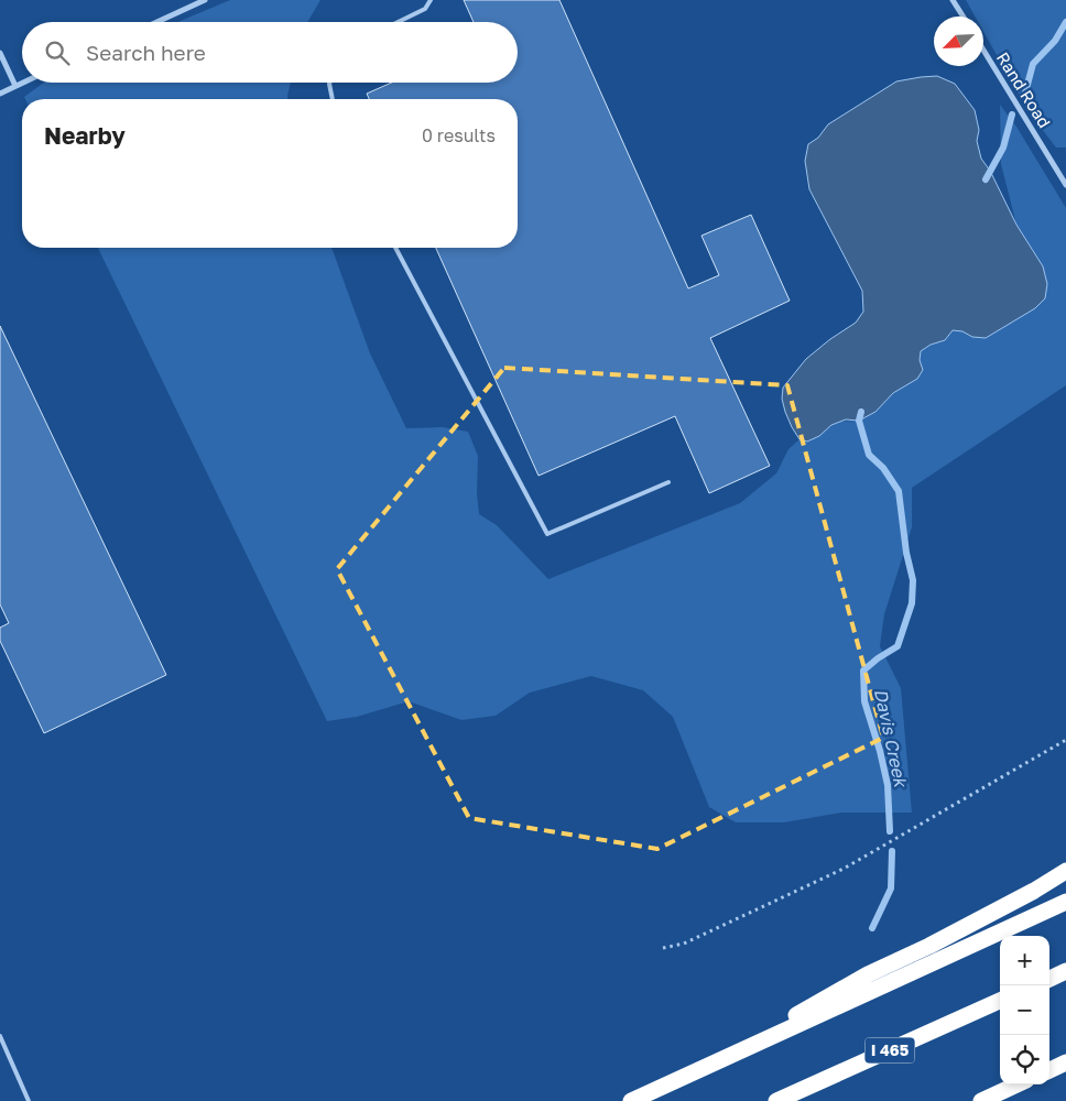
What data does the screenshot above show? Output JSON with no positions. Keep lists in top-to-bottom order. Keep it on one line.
{"streets":{"highway":["I 465"],"street":["Rand Road"]},"water":["Davis Creek"],"north":"bottom left","page":{"search":"Search here","heading":["Nearby","0 results"],"map_buttons":["+","−"]}}
